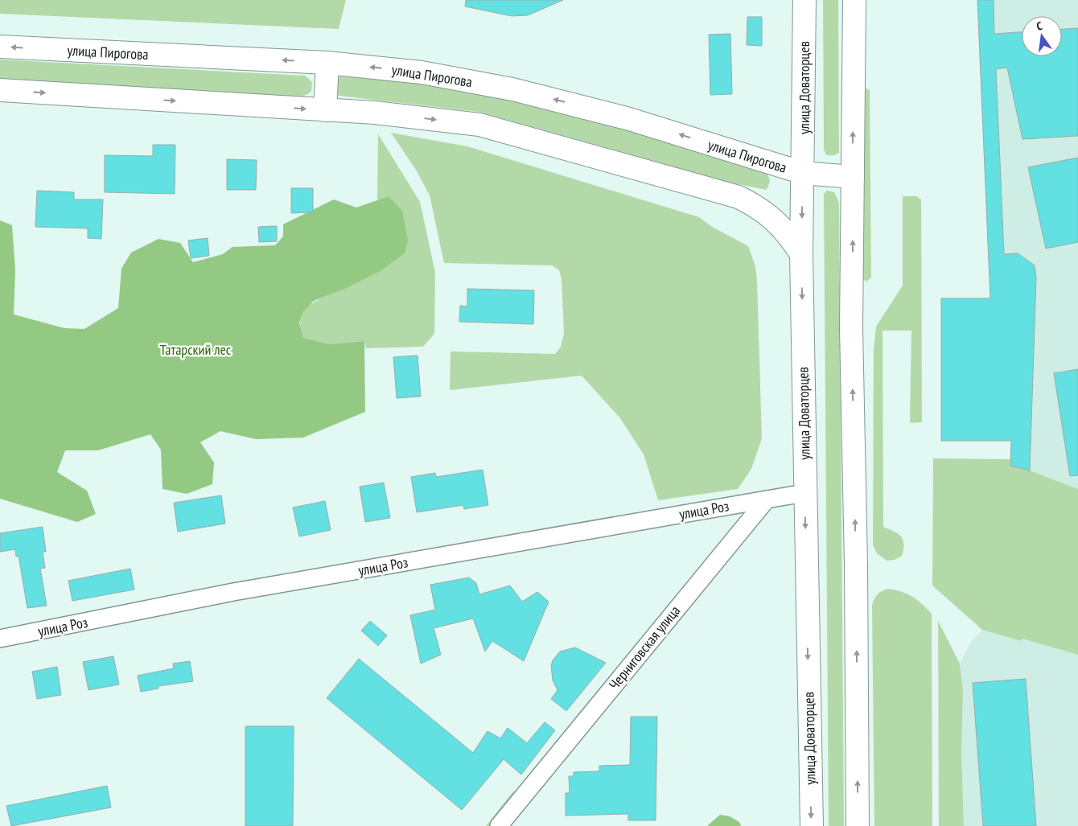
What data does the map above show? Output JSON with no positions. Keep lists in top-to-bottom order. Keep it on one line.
{"streets":{"main road":["улица Пирогова","улица Доваторцев"],"street":["улица Роз","Черниговская улица"]},"crossings":[["улица Пирогова","улица Доваторцев"],["улица Роз","Черниговская улица"]],"parks":["Татарский лес"],"north":"top"}
